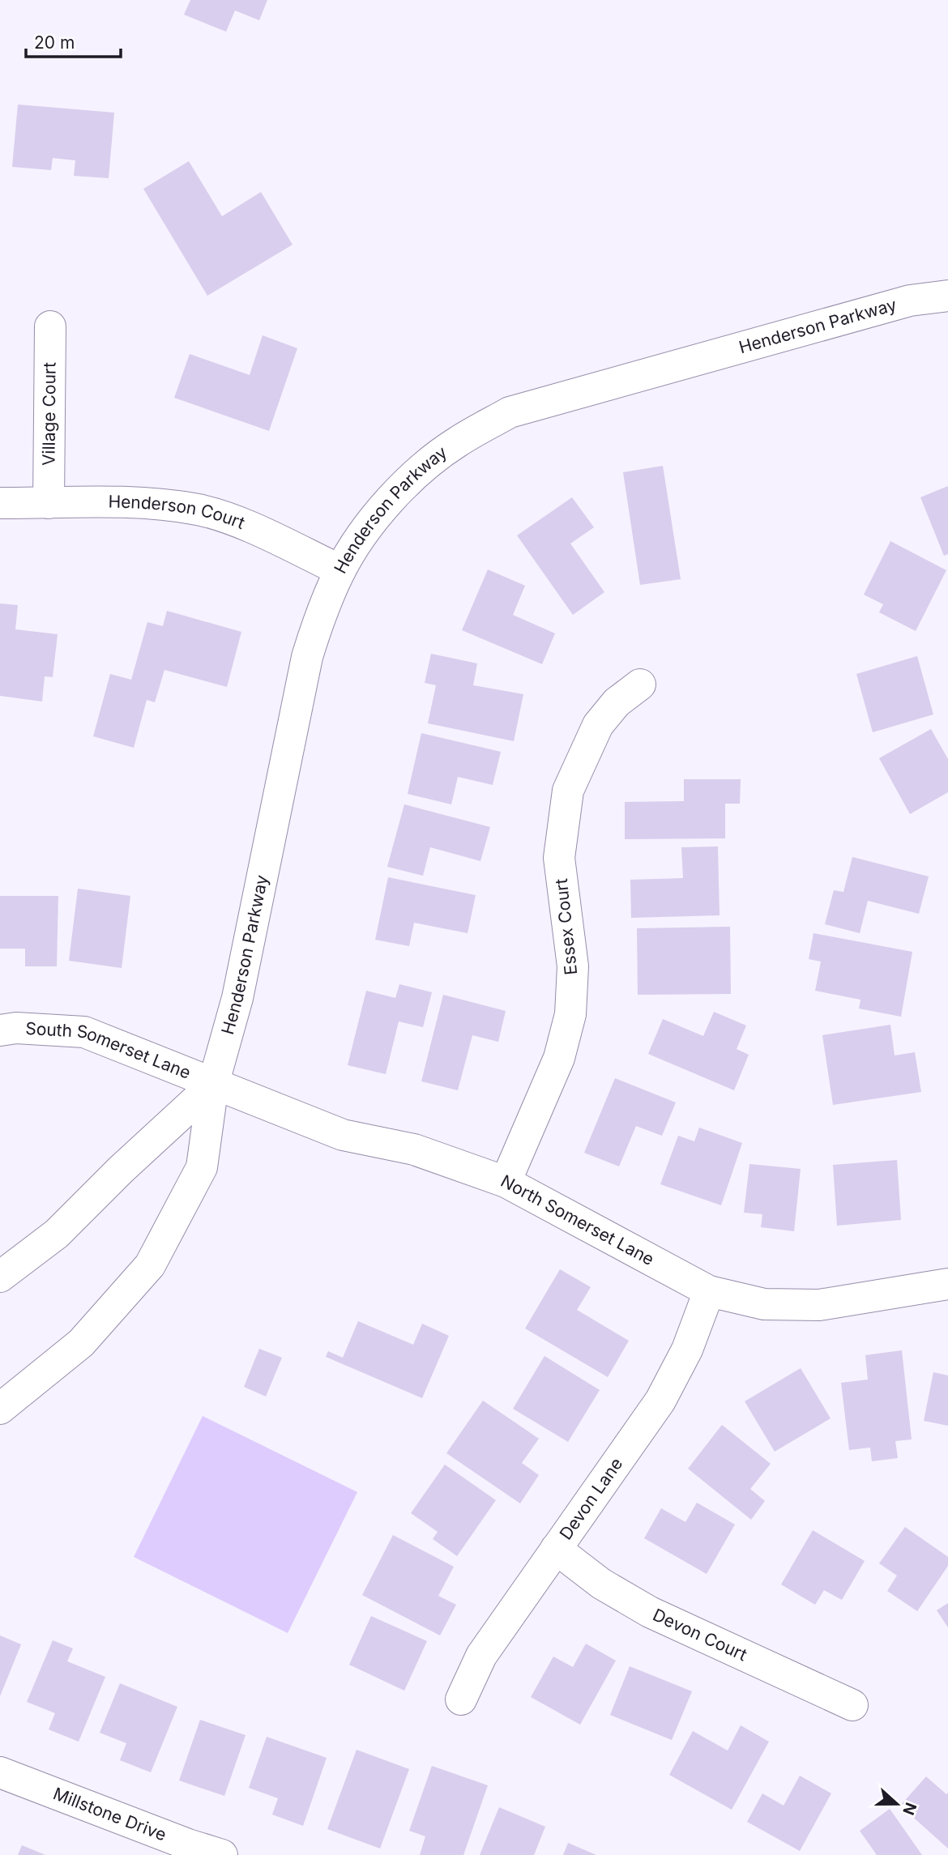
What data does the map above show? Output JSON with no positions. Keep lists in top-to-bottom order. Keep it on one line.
{"streets":{"street":["Henderson Parkway","Village Court","Henderson Court","Essex Court","South Somerset Lane","North Somerset Lane","Devon Lane","Devon Court","Millstone Drive"]},"crossings":[["Henderson Parkway","Henderson Court"],["Henderson Parkway","South Somerset Lane"],["Henderson Parkway","North Somerset Lane"],["Village Court","Henderson Court"],["Essex Court","North Somerset Lane"],["South Somerset Lane","North Somerset Lane"],["North Somerset Lane","Devon Lane"],["Devon Lane","Devon Court"]],"scale_bar":"20 m","north":"right"}
